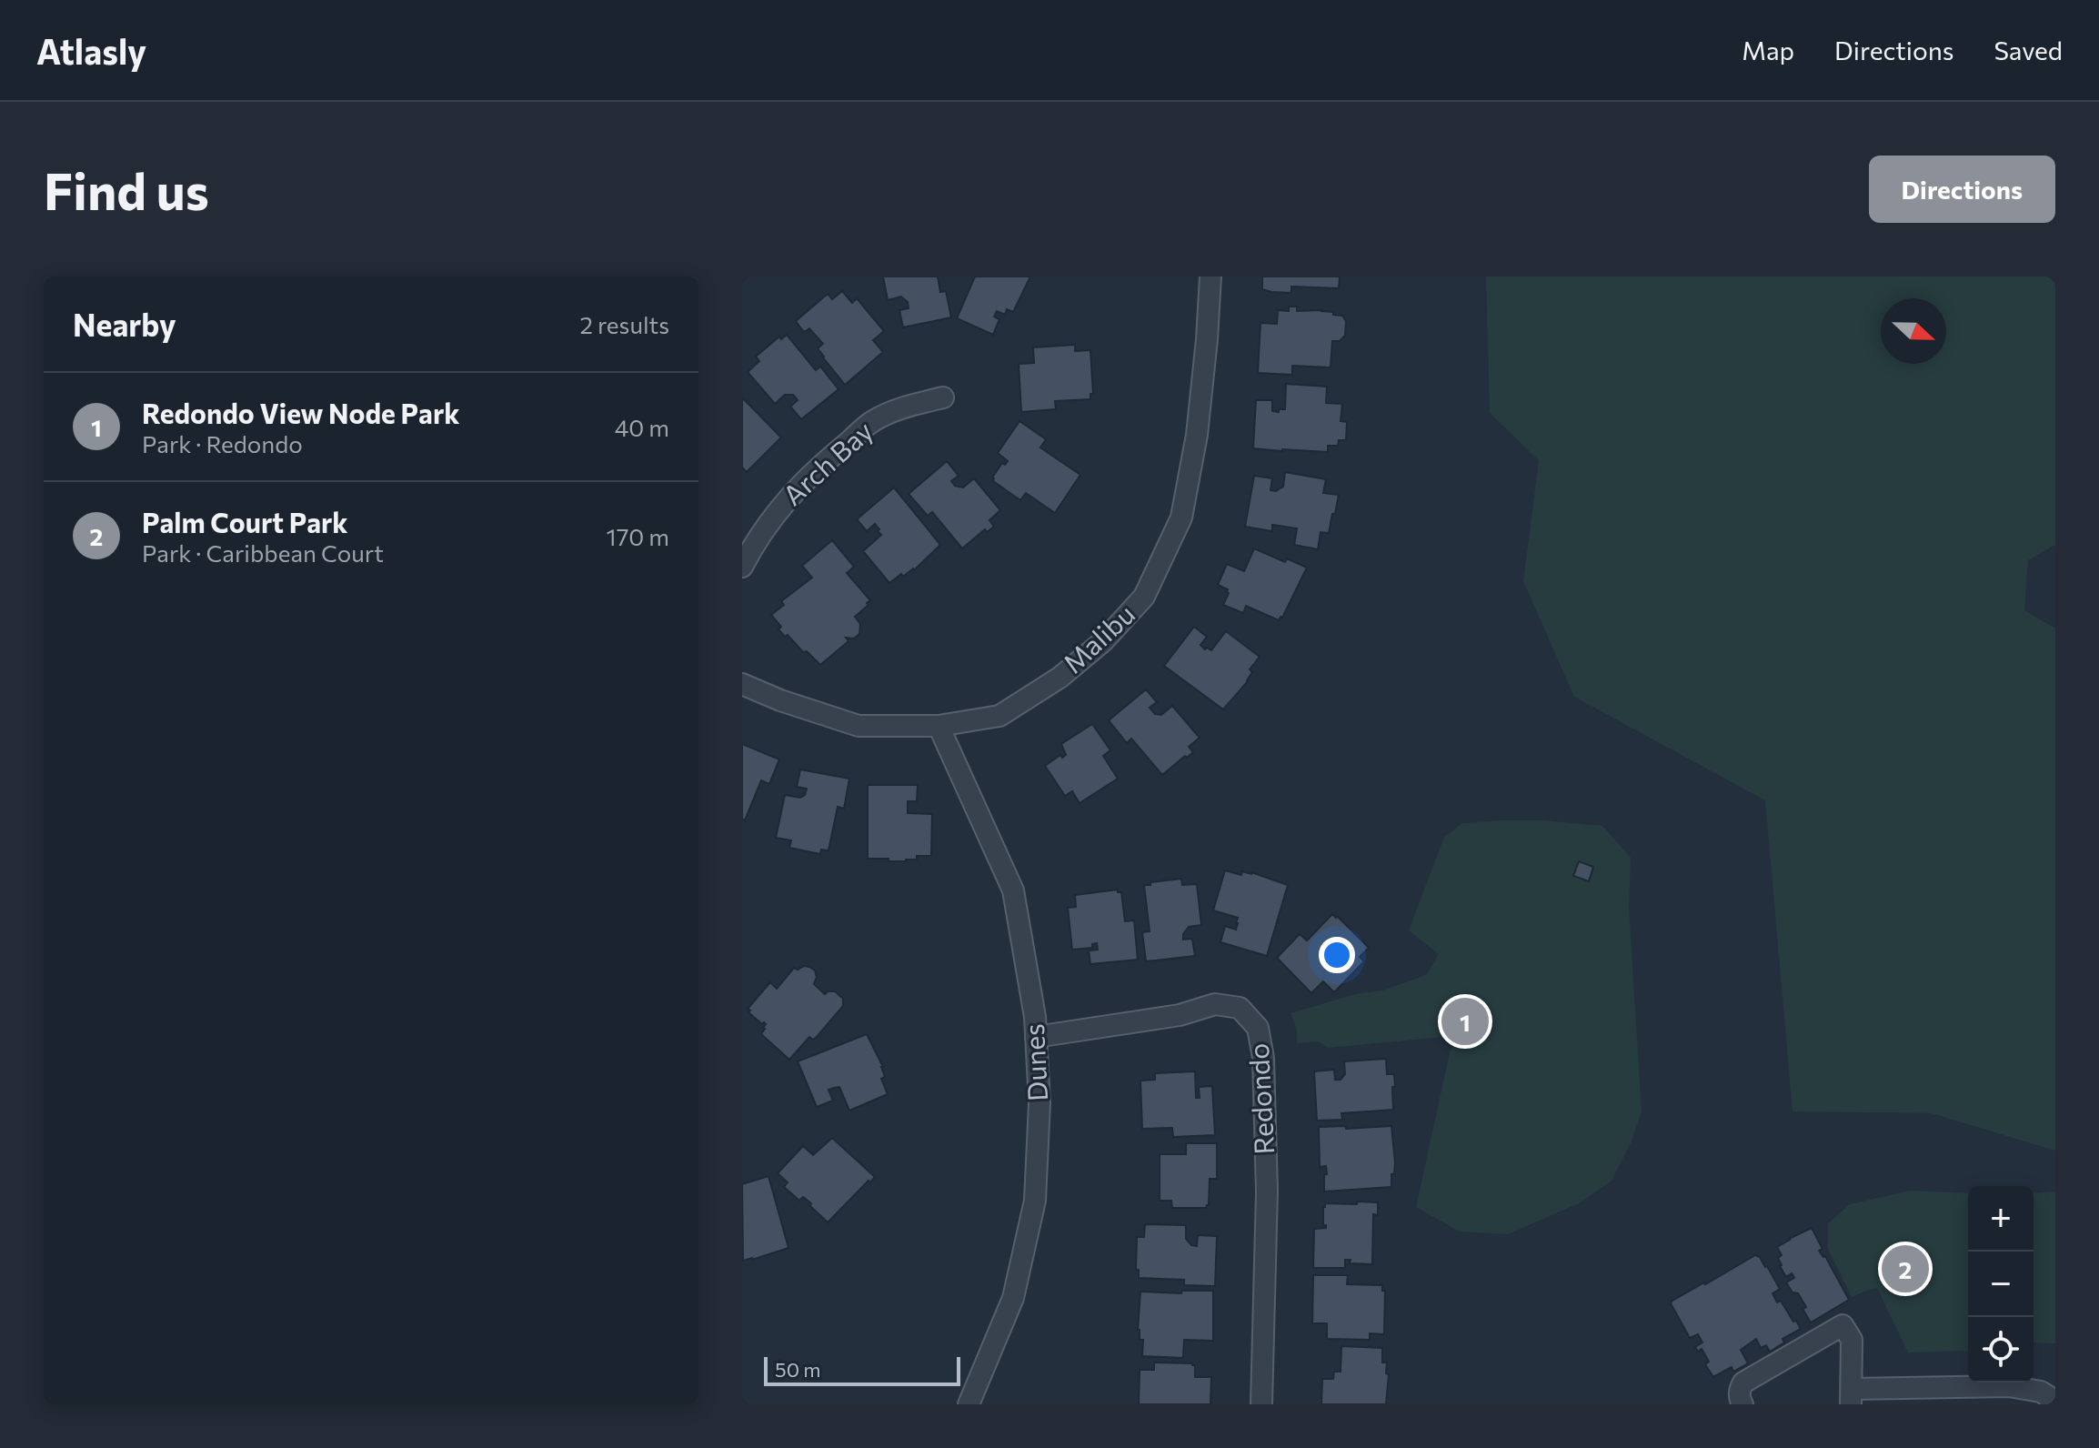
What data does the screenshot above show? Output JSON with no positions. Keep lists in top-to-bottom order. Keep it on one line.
{"streets":{"street":["Arch Bay","Malibu","Dunes","Redondo"]},"crossings":[["Malibu","Dunes"],["Dunes","Redondo"]],"scale_bar":"50 m","north":"right","page":{"header":"Atlasly","nav":["Map","Directions","Saved"],"buttons":"Directions","title":"Find us","heading":["Nearby","2 results"],"list":[{"mark":"1","name":"Redondo View Node Park","note":"Park · Redondo","value":"40 m"},{"mark":"2","name":"Palm Court Park","note":"Park · Caribbean Court","value":"170 m"}],"pins":["1","2"],"map_buttons":["+","−"],"scale":"50 m"}}
